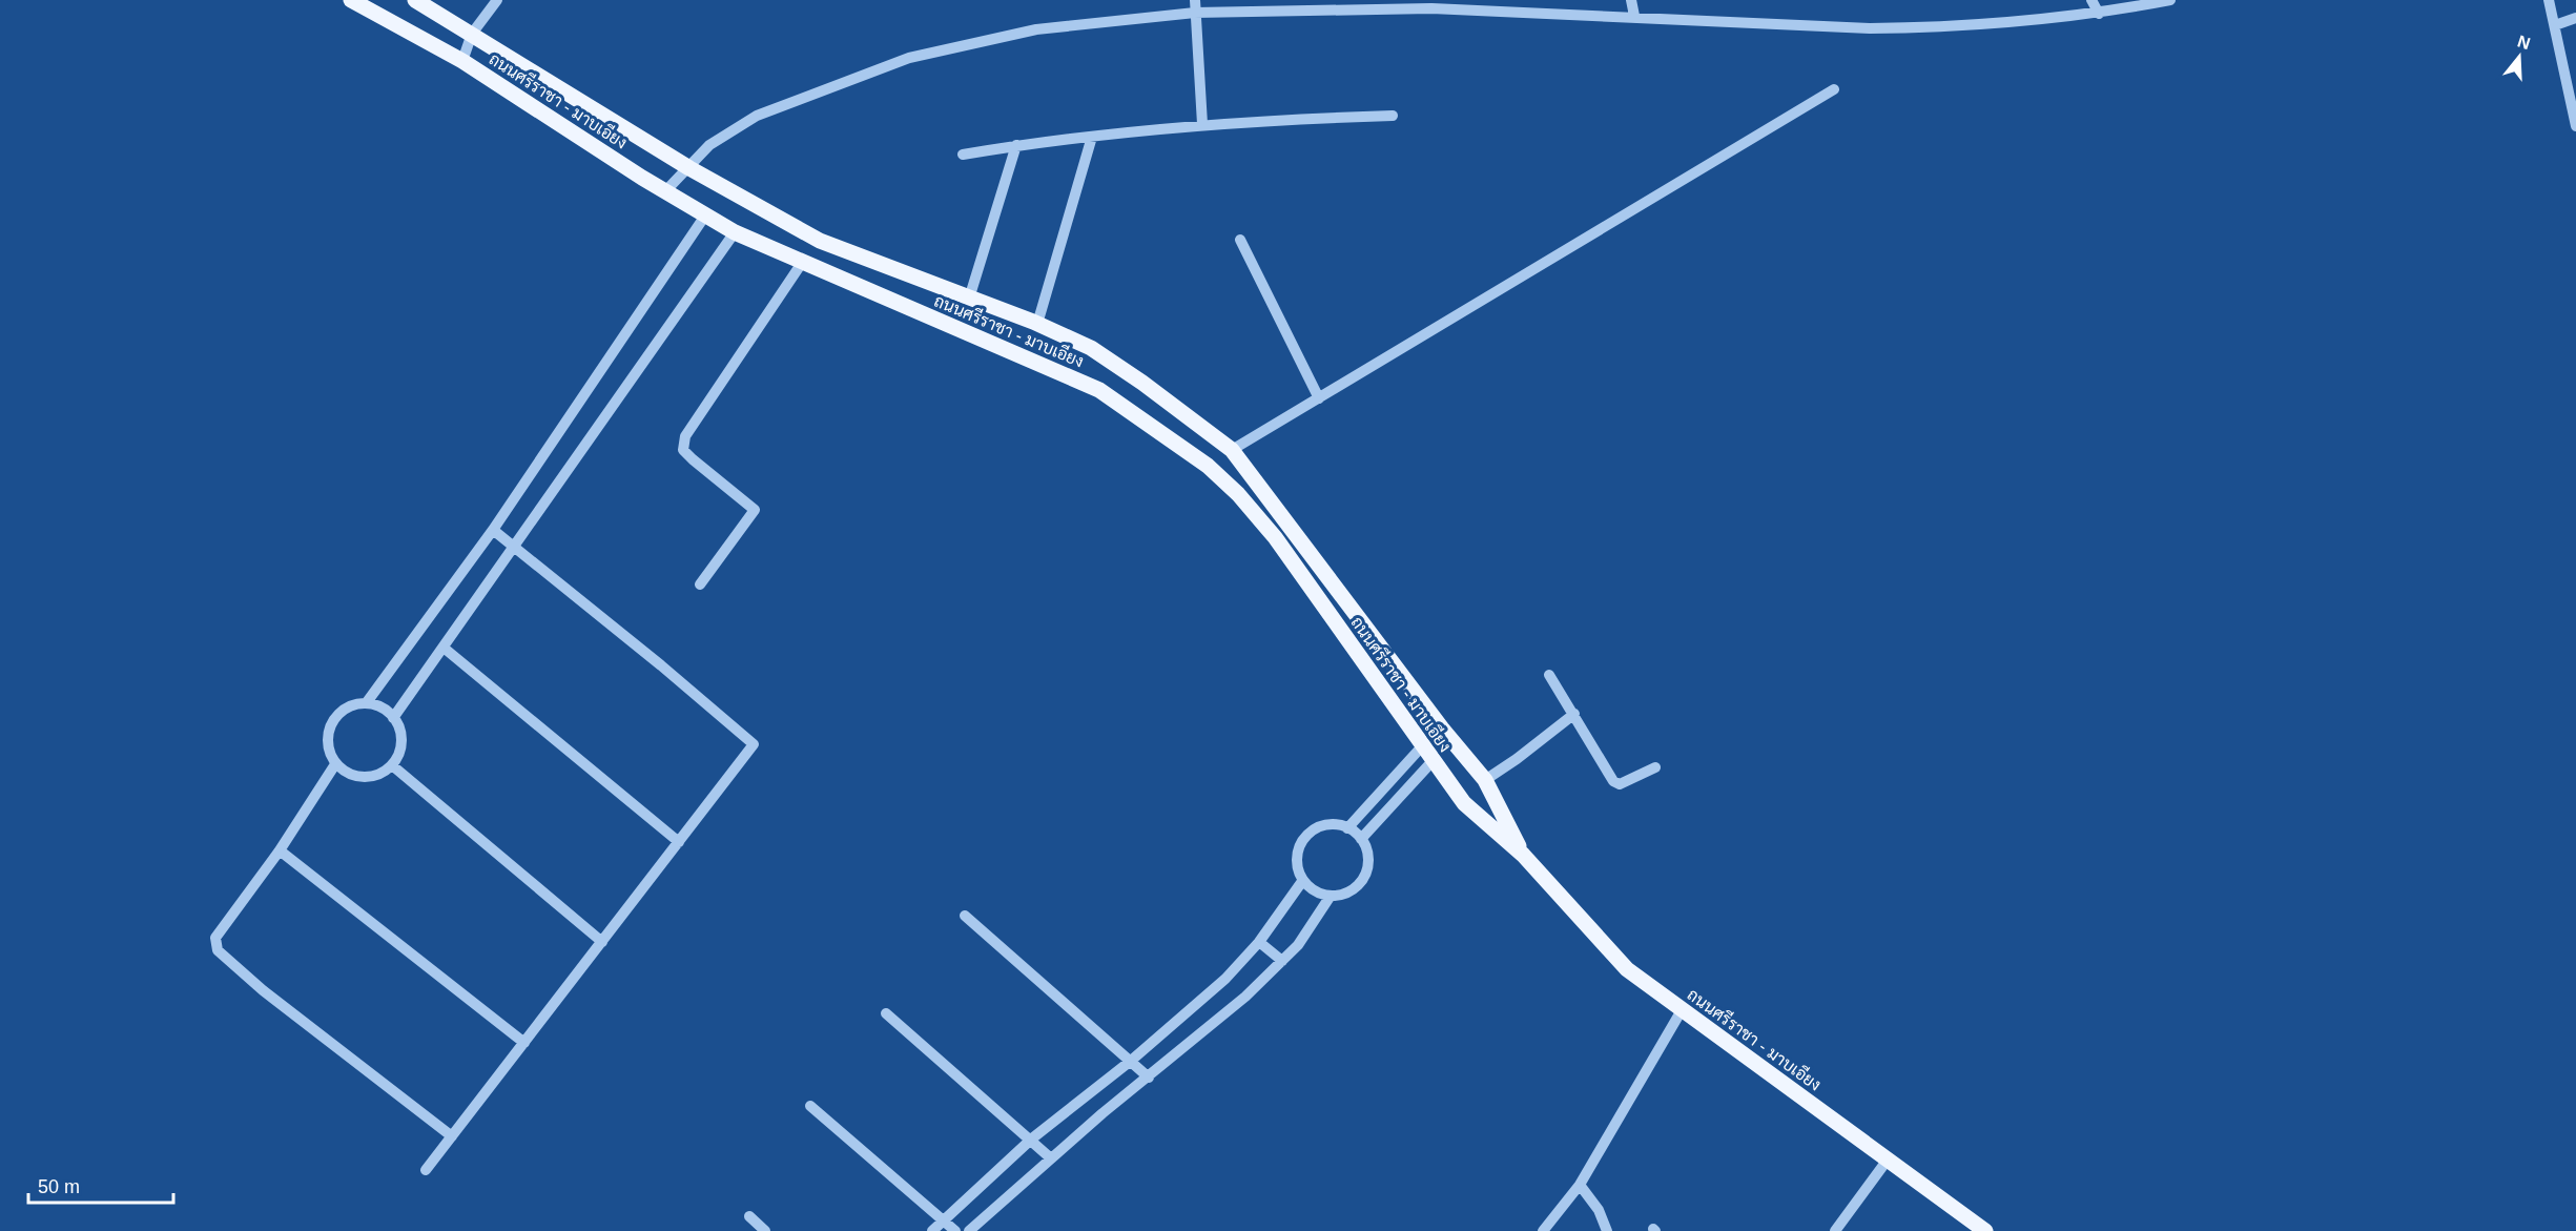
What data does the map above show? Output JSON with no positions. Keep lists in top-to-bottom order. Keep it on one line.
{"streets":{"main road":["ถนนศรีราชา - มาบเอียง"]},"scale_bar":"50 m","north":"top"}
